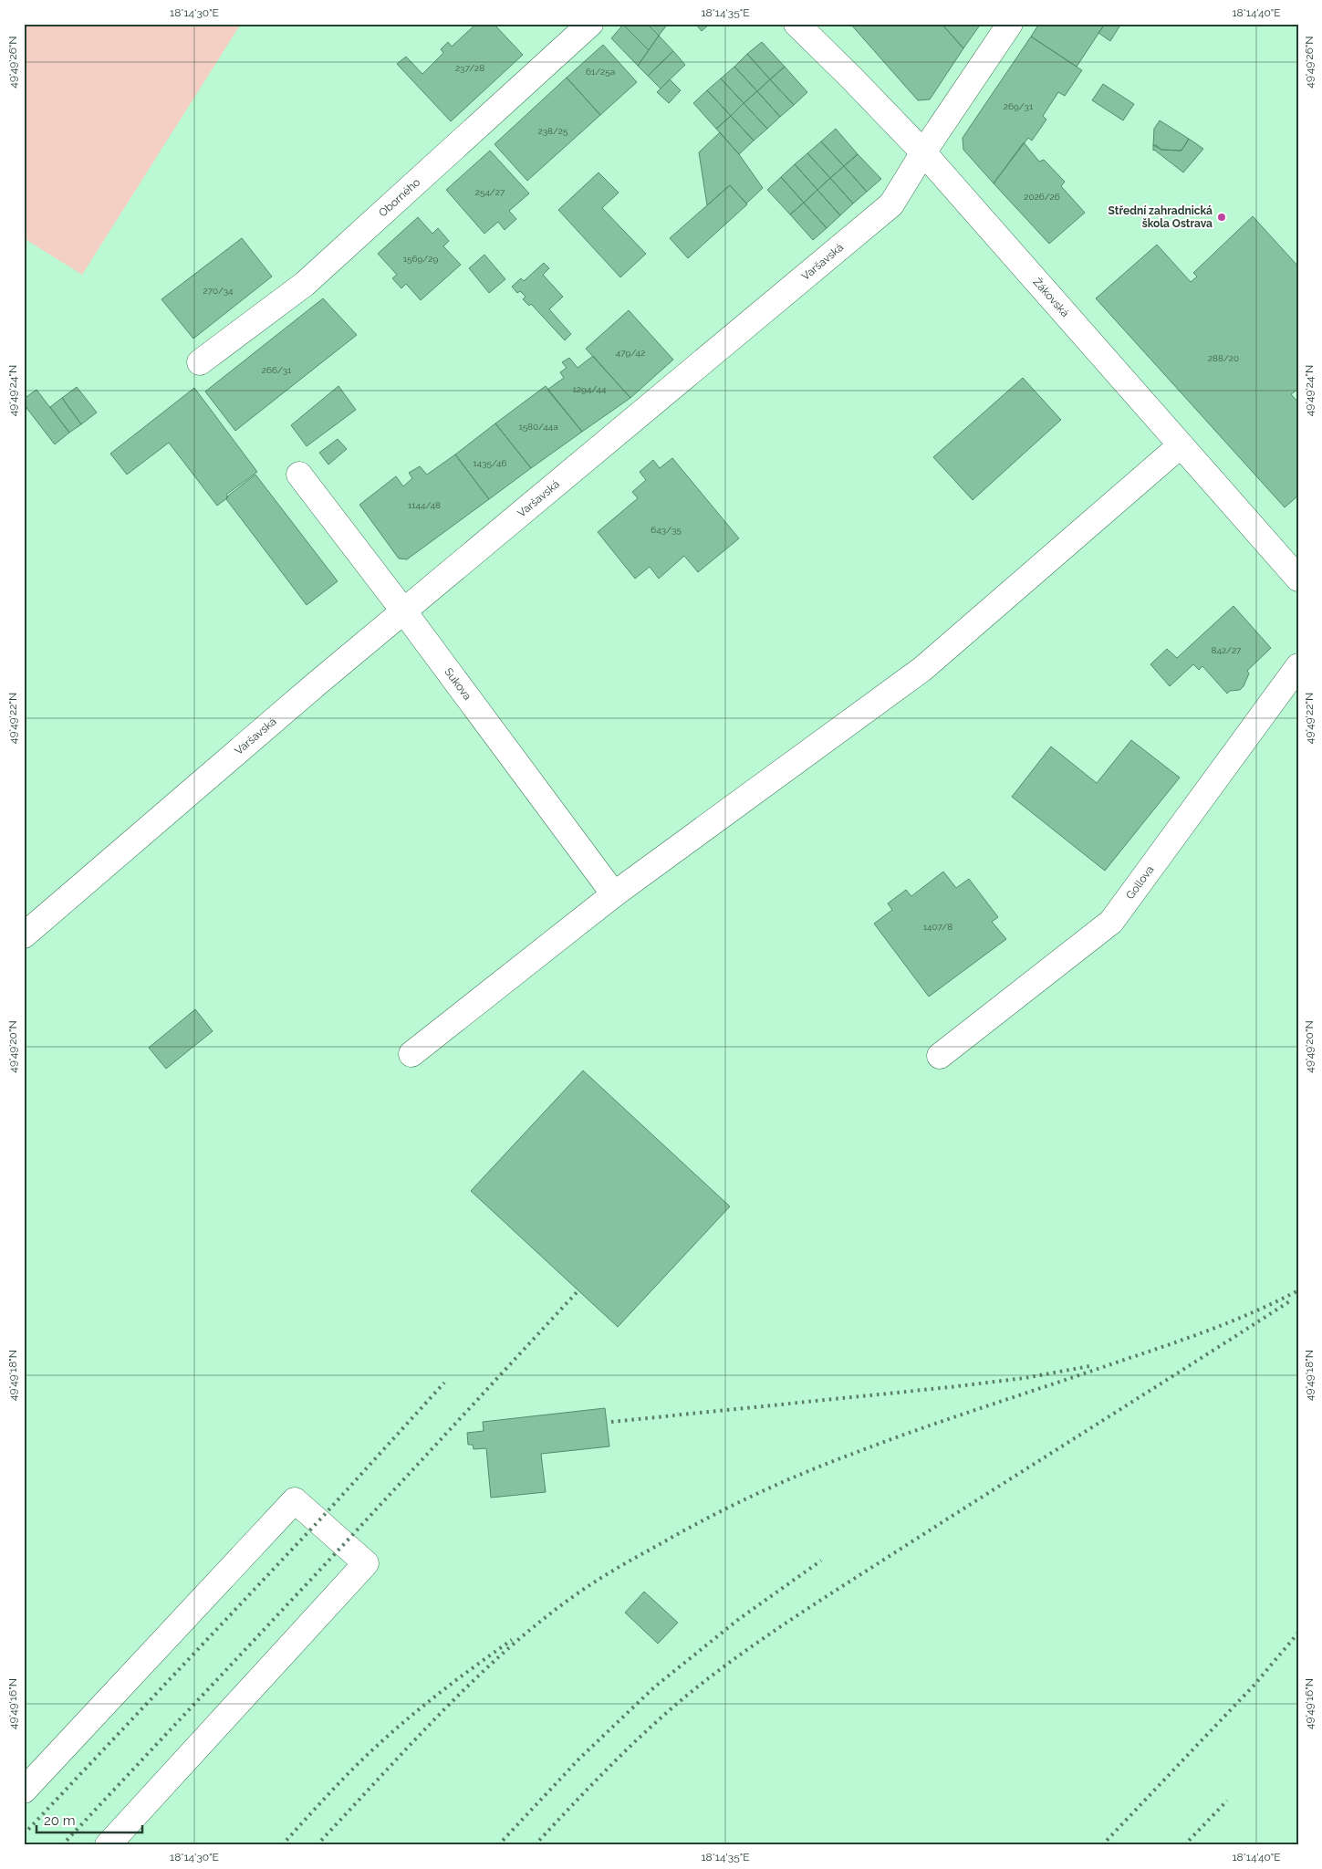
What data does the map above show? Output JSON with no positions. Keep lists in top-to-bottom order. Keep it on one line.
{"streets":{"street":["Oborného","Varšavská","Žákovská","Sukova","Gollova"]},"crossings":[["Varšavská","Žákovská"],["Varšavská","Sukova"]],"places":["Střední zahradnická škola Ostrava"],"house_numbers":["237/28","61/25a","269/31","238/25","254/27","2026/26","1569/29","270/34","479/42","288/20","266/31","1294/44","1580/44a","1435/46","1144/48","643/35","842/27","1407/8"],"scale_bar":"20 m","coordinates":["18°14'30\"E","18°14'35\"E","18°14'40\"E","49°49'26\"N","49°49'24\"N","49°49'22\"N","49°49'20\"N","49°49'18\"N","49°49'16\"N"]}
